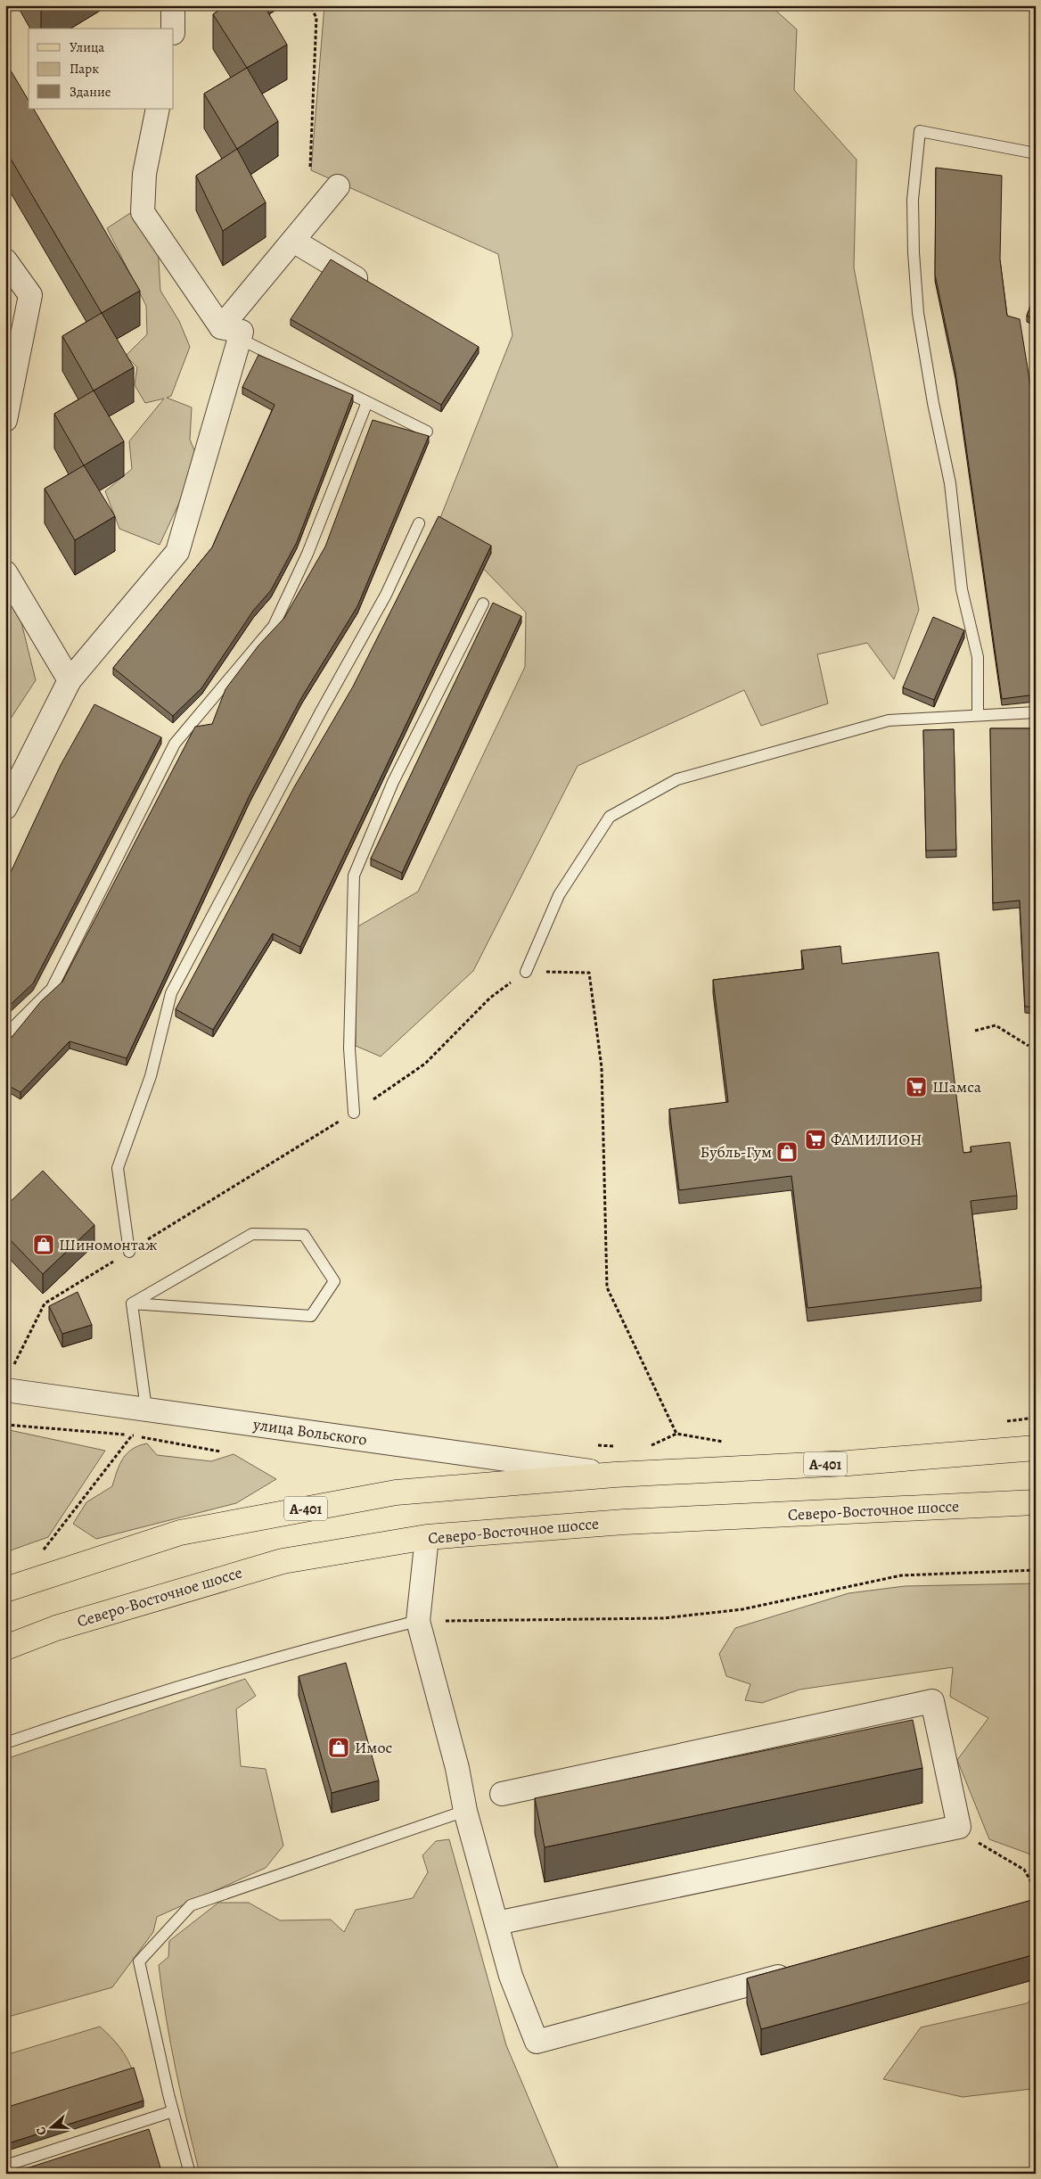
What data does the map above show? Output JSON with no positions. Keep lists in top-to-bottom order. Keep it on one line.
{"streets":{"main road":["А-401","Северо-Восточное шоссе"],"street":["улица Вольского"]},"crossings":[["улица Вольского","А-401"]],"places":{"supermarket":["Шамса","ФАМИЛИОН"],"shop":["Бубль-Гум","Шиномонтаж","Имос"]},"legend":["Улица","Парк","Здание"],"north":"left"}
